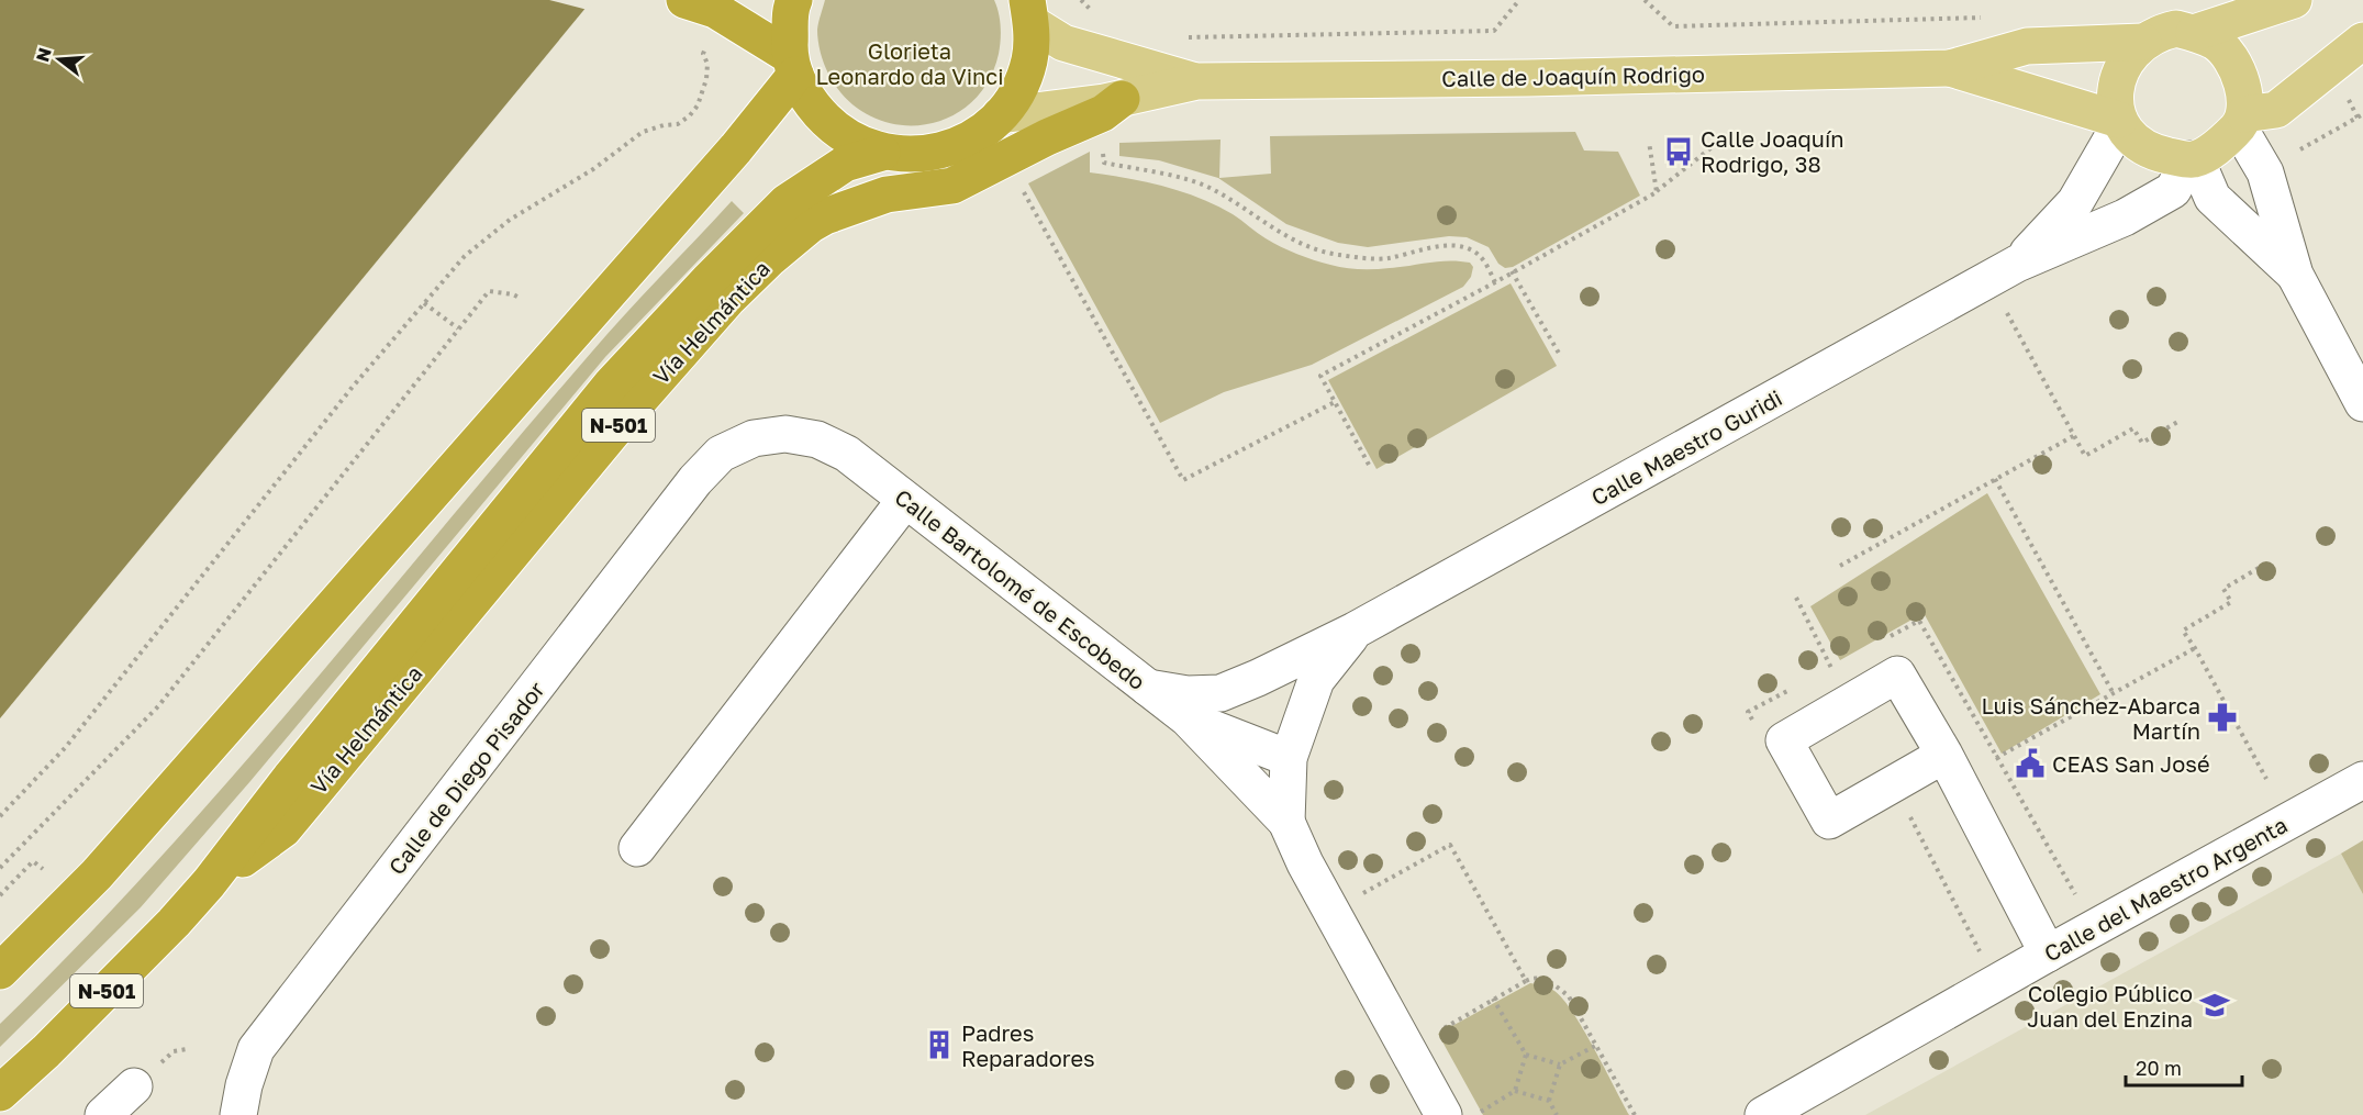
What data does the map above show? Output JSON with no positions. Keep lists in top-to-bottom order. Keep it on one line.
{"streets":{"highway":["Vía Helmántica","N-501"],"main road":["Calle de Joaquín Rodrigo"],"street":["Calle Maestro Guridi","Calle Bartolomé de Escobedo","Calle de Diego Pisador","Calle del Maestro Argenta"]},"crossings":[["Calle de Joaquín Rodrigo","Vía Helmántica"],["Calle de Joaquín Rodrigo","N-501"],["Calle de Joaquín Rodrigo","Calle Maestro Guridi"],["Vía Helmántica","N-501"],["Calle Maestro Guridi","Calle Bartolomé de Escobedo"],["Calle Bartolomé de Escobedo","Calle de Diego Pisador"]],"parks":["Glorieta Leonardo da Vinci"],"places":{"bus stop":["Calle Joaquín Rodrigo, 38"],"pharmacy":["Luis Sánchez-Abarca Martín"],"public building":["CEAS San José"],"school or university":["Colegio Público Juan del Enzina"],"building":["Padres Reparadores"]},"scale_bar":"20 m","north":"left"}
